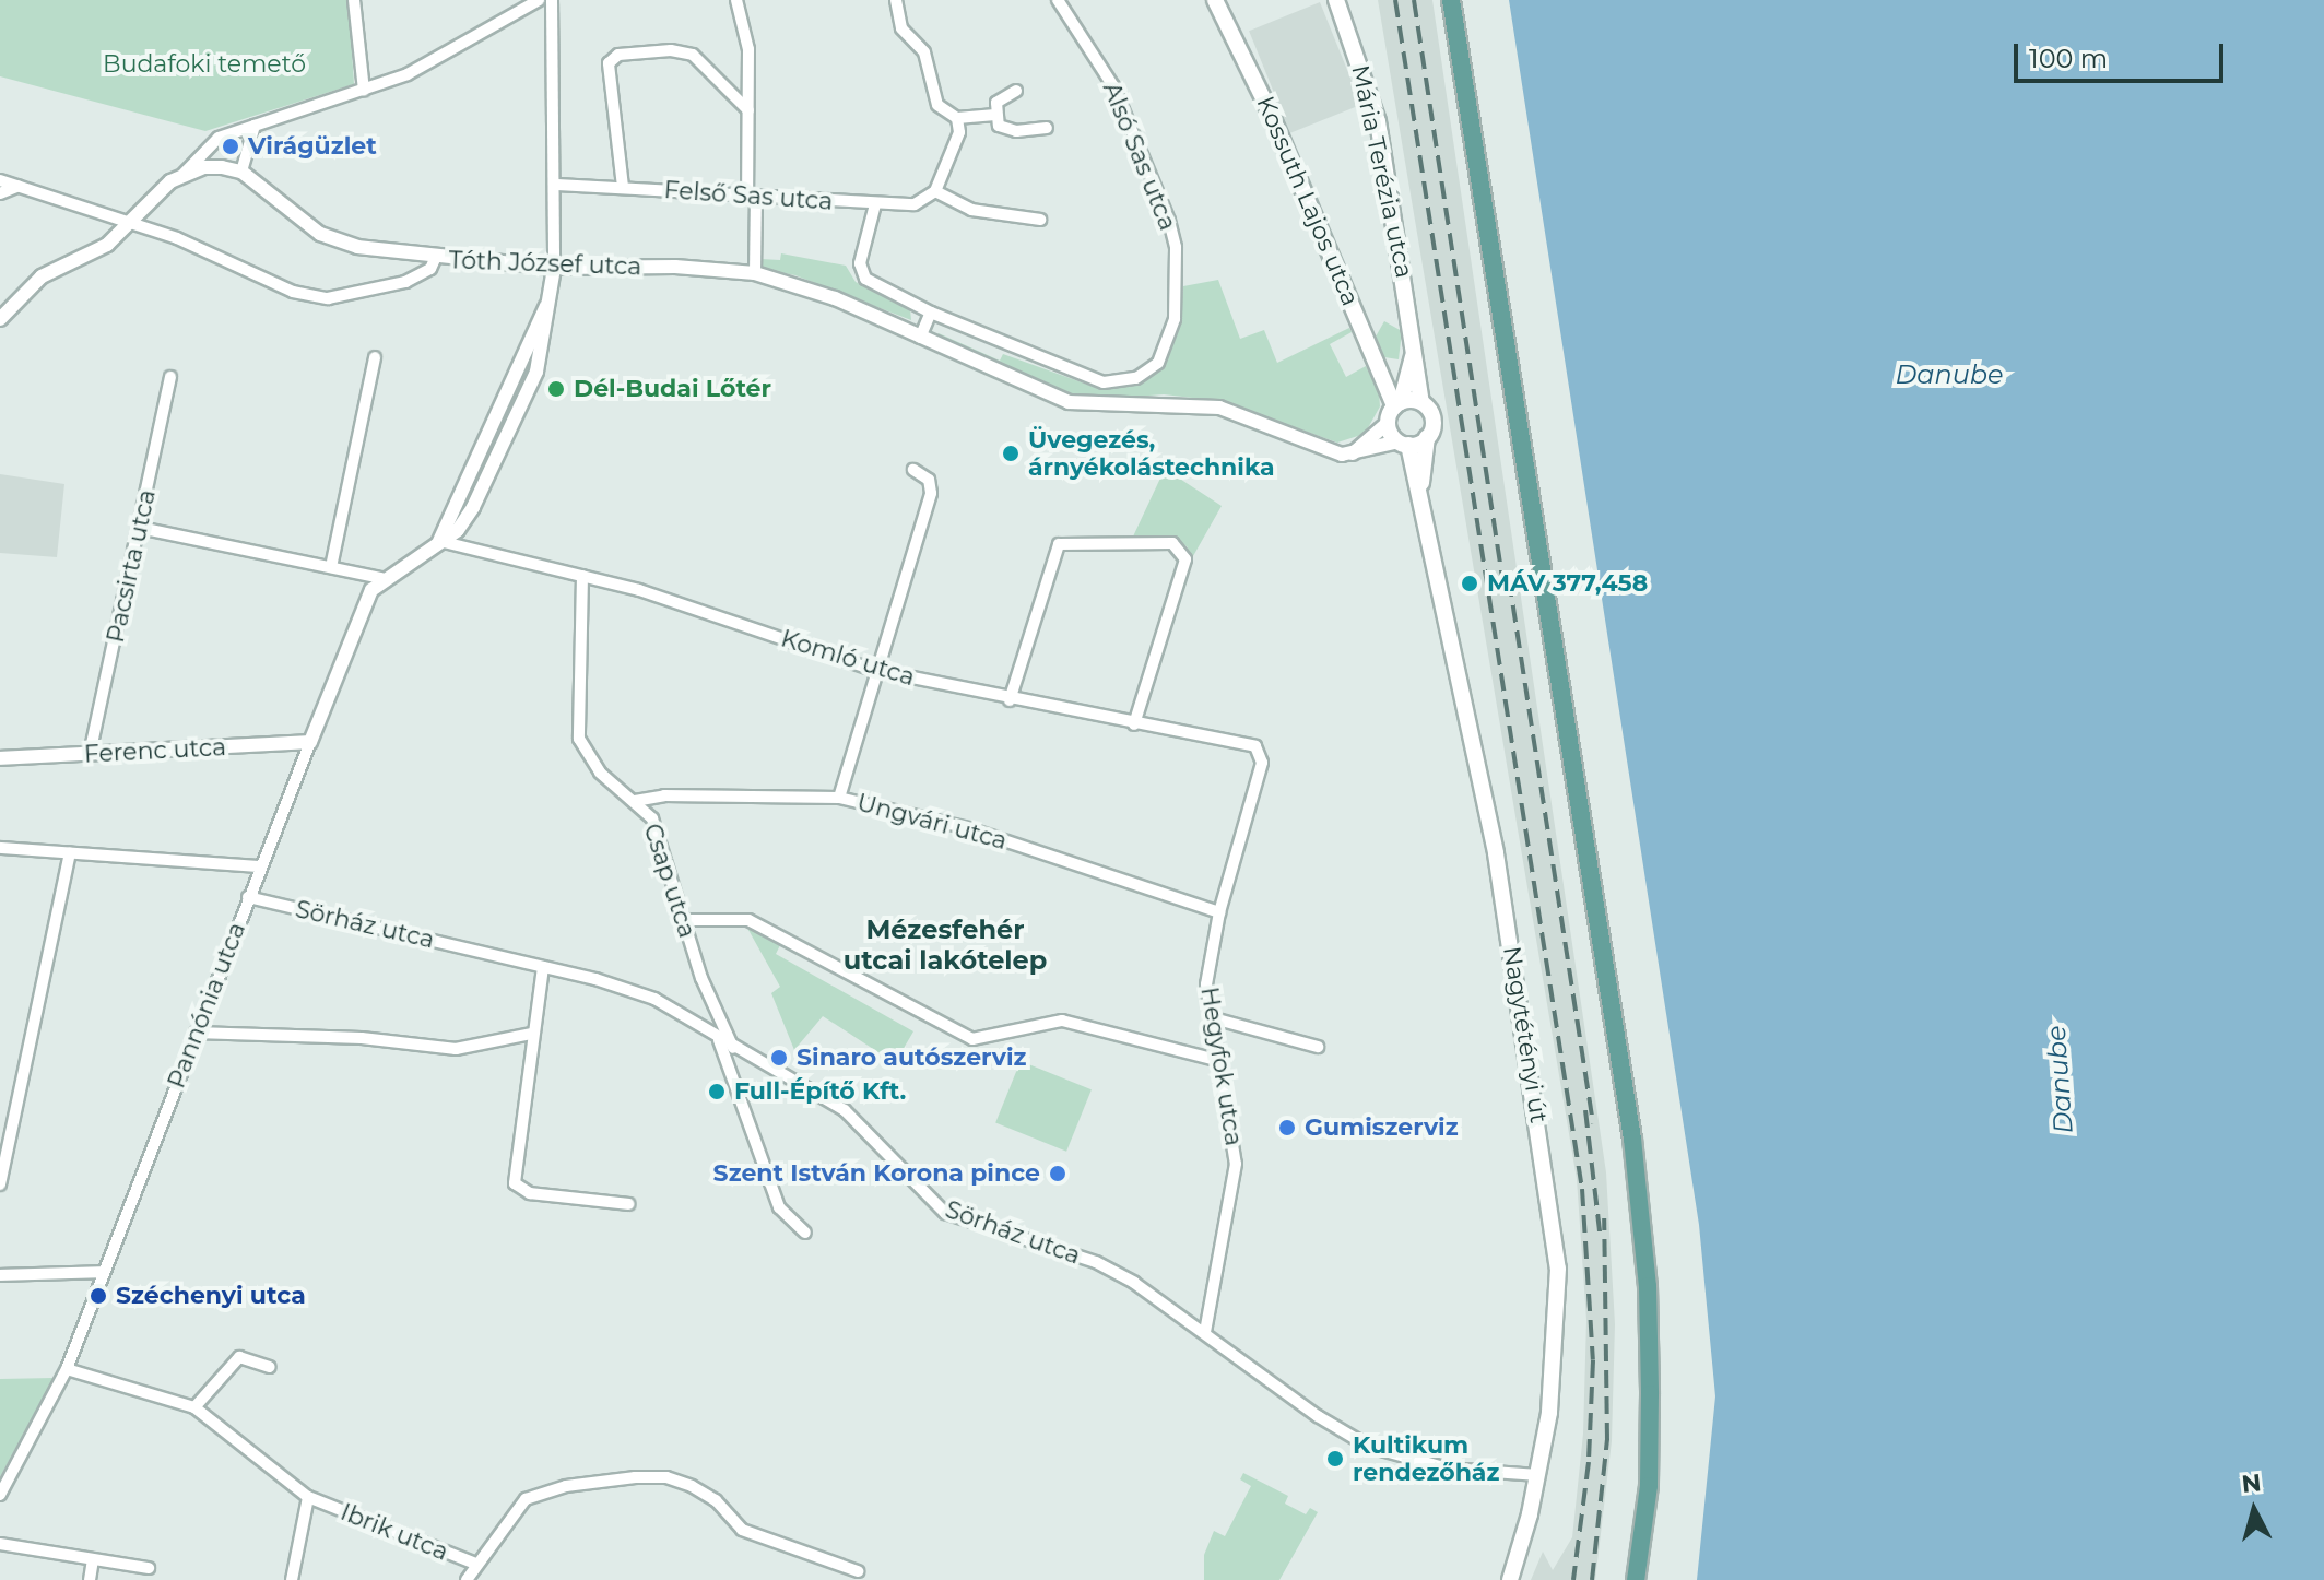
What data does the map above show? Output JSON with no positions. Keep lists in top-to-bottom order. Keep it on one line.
{"streets":{"main road":["Mária Terézia utca","Kossuth Lajos utca","Nagytétényi út"],"street":["Alsó Sas utca","Felső Sas utca","Tóth József utca","Pacsirta utca","Komló utca","Ferenc utca","Ungvári utca","Csap utca","Sörház utca","Pannónia utca","Hegyfok utca","Ibrik utca"]},"crossings":[["Mária Terézia utca","Kossuth Lajos utca"],["Mária Terézia utca","Tóth József utca"],["Mária Terézia utca","Nagytétényi út"],["Kossuth Lajos utca","Tóth József utca"],["Kossuth Lajos utca","Nagytétényi út"],["Tóth József utca","Nagytétényi út"],["Pacsirta utca","Ferenc utca"],["Komló utca","Csap utca"],["Komló utca","Hegyfok utca"],["Ferenc utca","Pannónia utca"],["Ungvári utca","Csap utca"],["Ungvári utca","Hegyfok utca"],["Csap utca","Sörház utca"],["Sörház utca","Pannónia utca"],["Sörház utca","Nagytétényi út"],["Sörház utca","Hegyfok utca"],["Pannónia utca","Ibrik utca"]],"districts":["Mézesfehér utcai lakótelep"],"water":["Danube"],"parks":["Budafoki temető"],"places":["Virágüzlet","Dél-Budai Lőtér","Üvegezés, árnyékolástechnika","MÁV 377,458","Sinaro autószerviz","Full-Építő Kft.","Gumiszerviz","Szent István Korona pince","Széchenyi utca","Kultikum rendezőház"],"scale_bar":"100 m","north":"top"}
